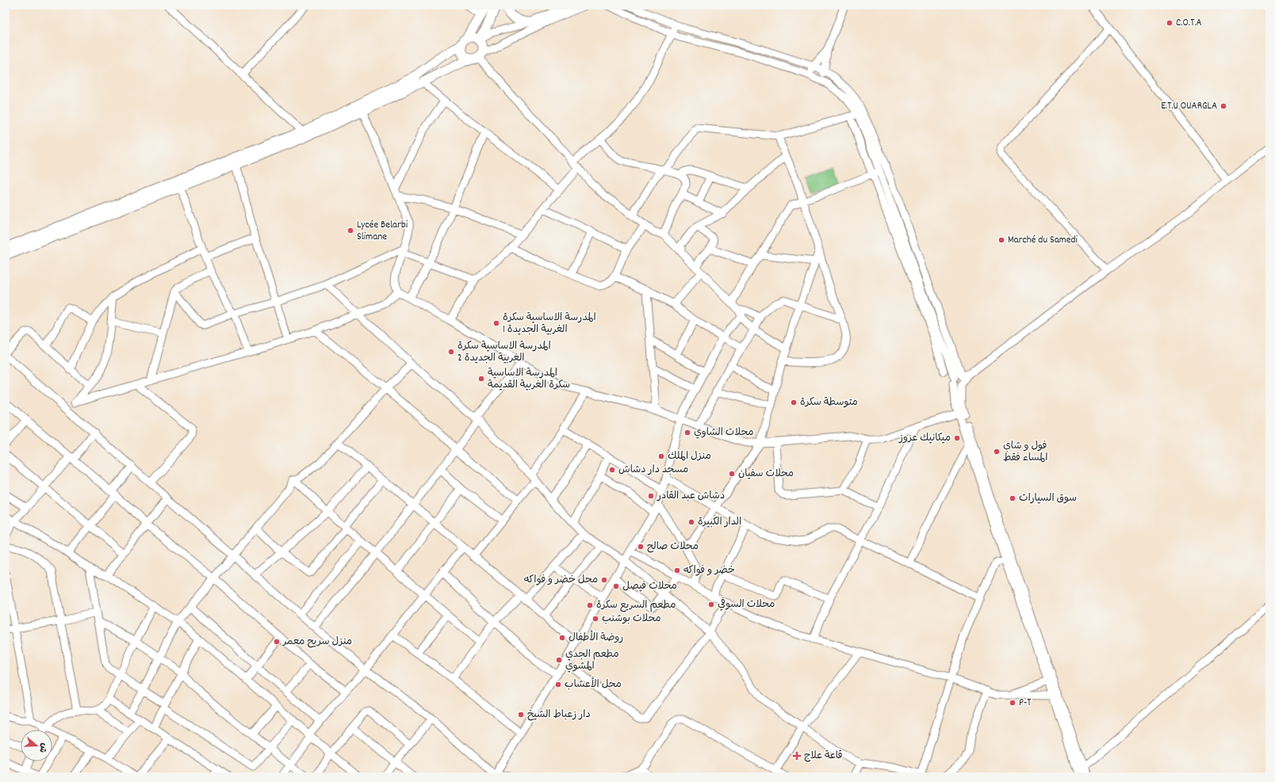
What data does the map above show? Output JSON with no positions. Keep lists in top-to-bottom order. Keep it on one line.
{"places":{"other":["C.O.T.A","E.T.U OUARGLA","Lycée Belarbi Slimane","Marché du Samedi","المدرسة الاساسية سكرة الغربية الجديدة 1","المدرسة الاساسية سكرة الغربية الجديدة 2","المدرسة الاساسية سكرة الغربية القديمة","متوسطة سكرة","محلات الشاوي","ميكانيك عزوز","فول و شاي المساء فقط","منزل الملك","مسجد دار دشاش","محلات سفيان","دشاش عبد القادر","سوق السيارات","الدار الكبيرة","محلات صالح","خضر و فواكه","محل خضر و فواكه","محلات فيصل","محلات السوفي","مطعم السريع سكرة","محلات بوشنب","روضة الأطفال","منزل سريح معمر","مطعم الجدي المشوي","محل الأعشاب","P-T","دار زعباط الشيخ"],"health":["قاعة علاج"]},"north":"right"}
